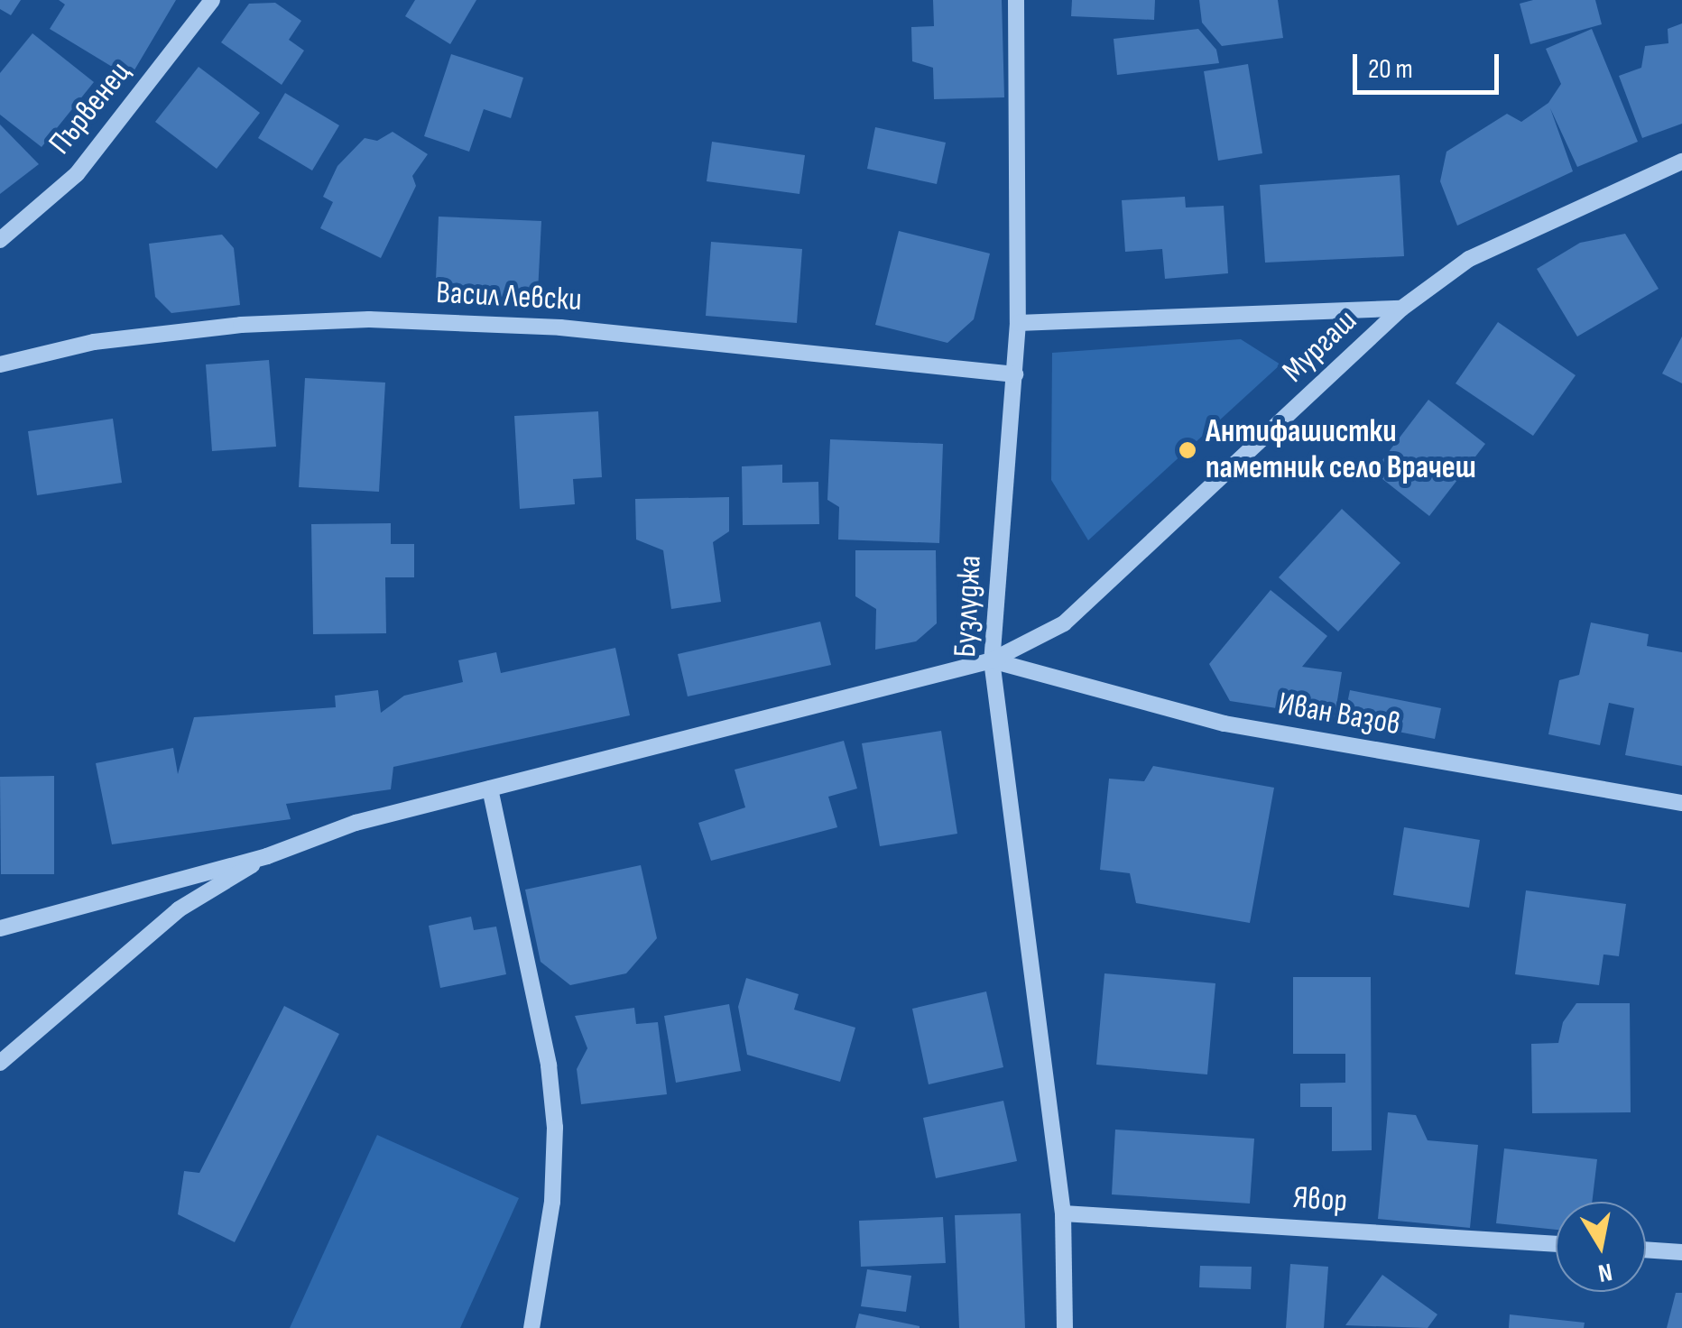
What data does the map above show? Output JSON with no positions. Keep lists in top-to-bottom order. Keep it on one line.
{"streets":{"street":["Първенец","Васил Левски","Мургаш","Бузлуджа","Иван Вазов","Явор"]},"crossings":[["Васил Левски","Бузлуджа"],["Мургаш","Бузлуджа"],["Мургаш","Иван Вазов"],["Бузлуджа","Иван Вазов"],["Бузлуджа","Явор"]],"places":["Антифашистки паметник село Врачеш"],"scale_bar":"20 m","north":"bottom"}
